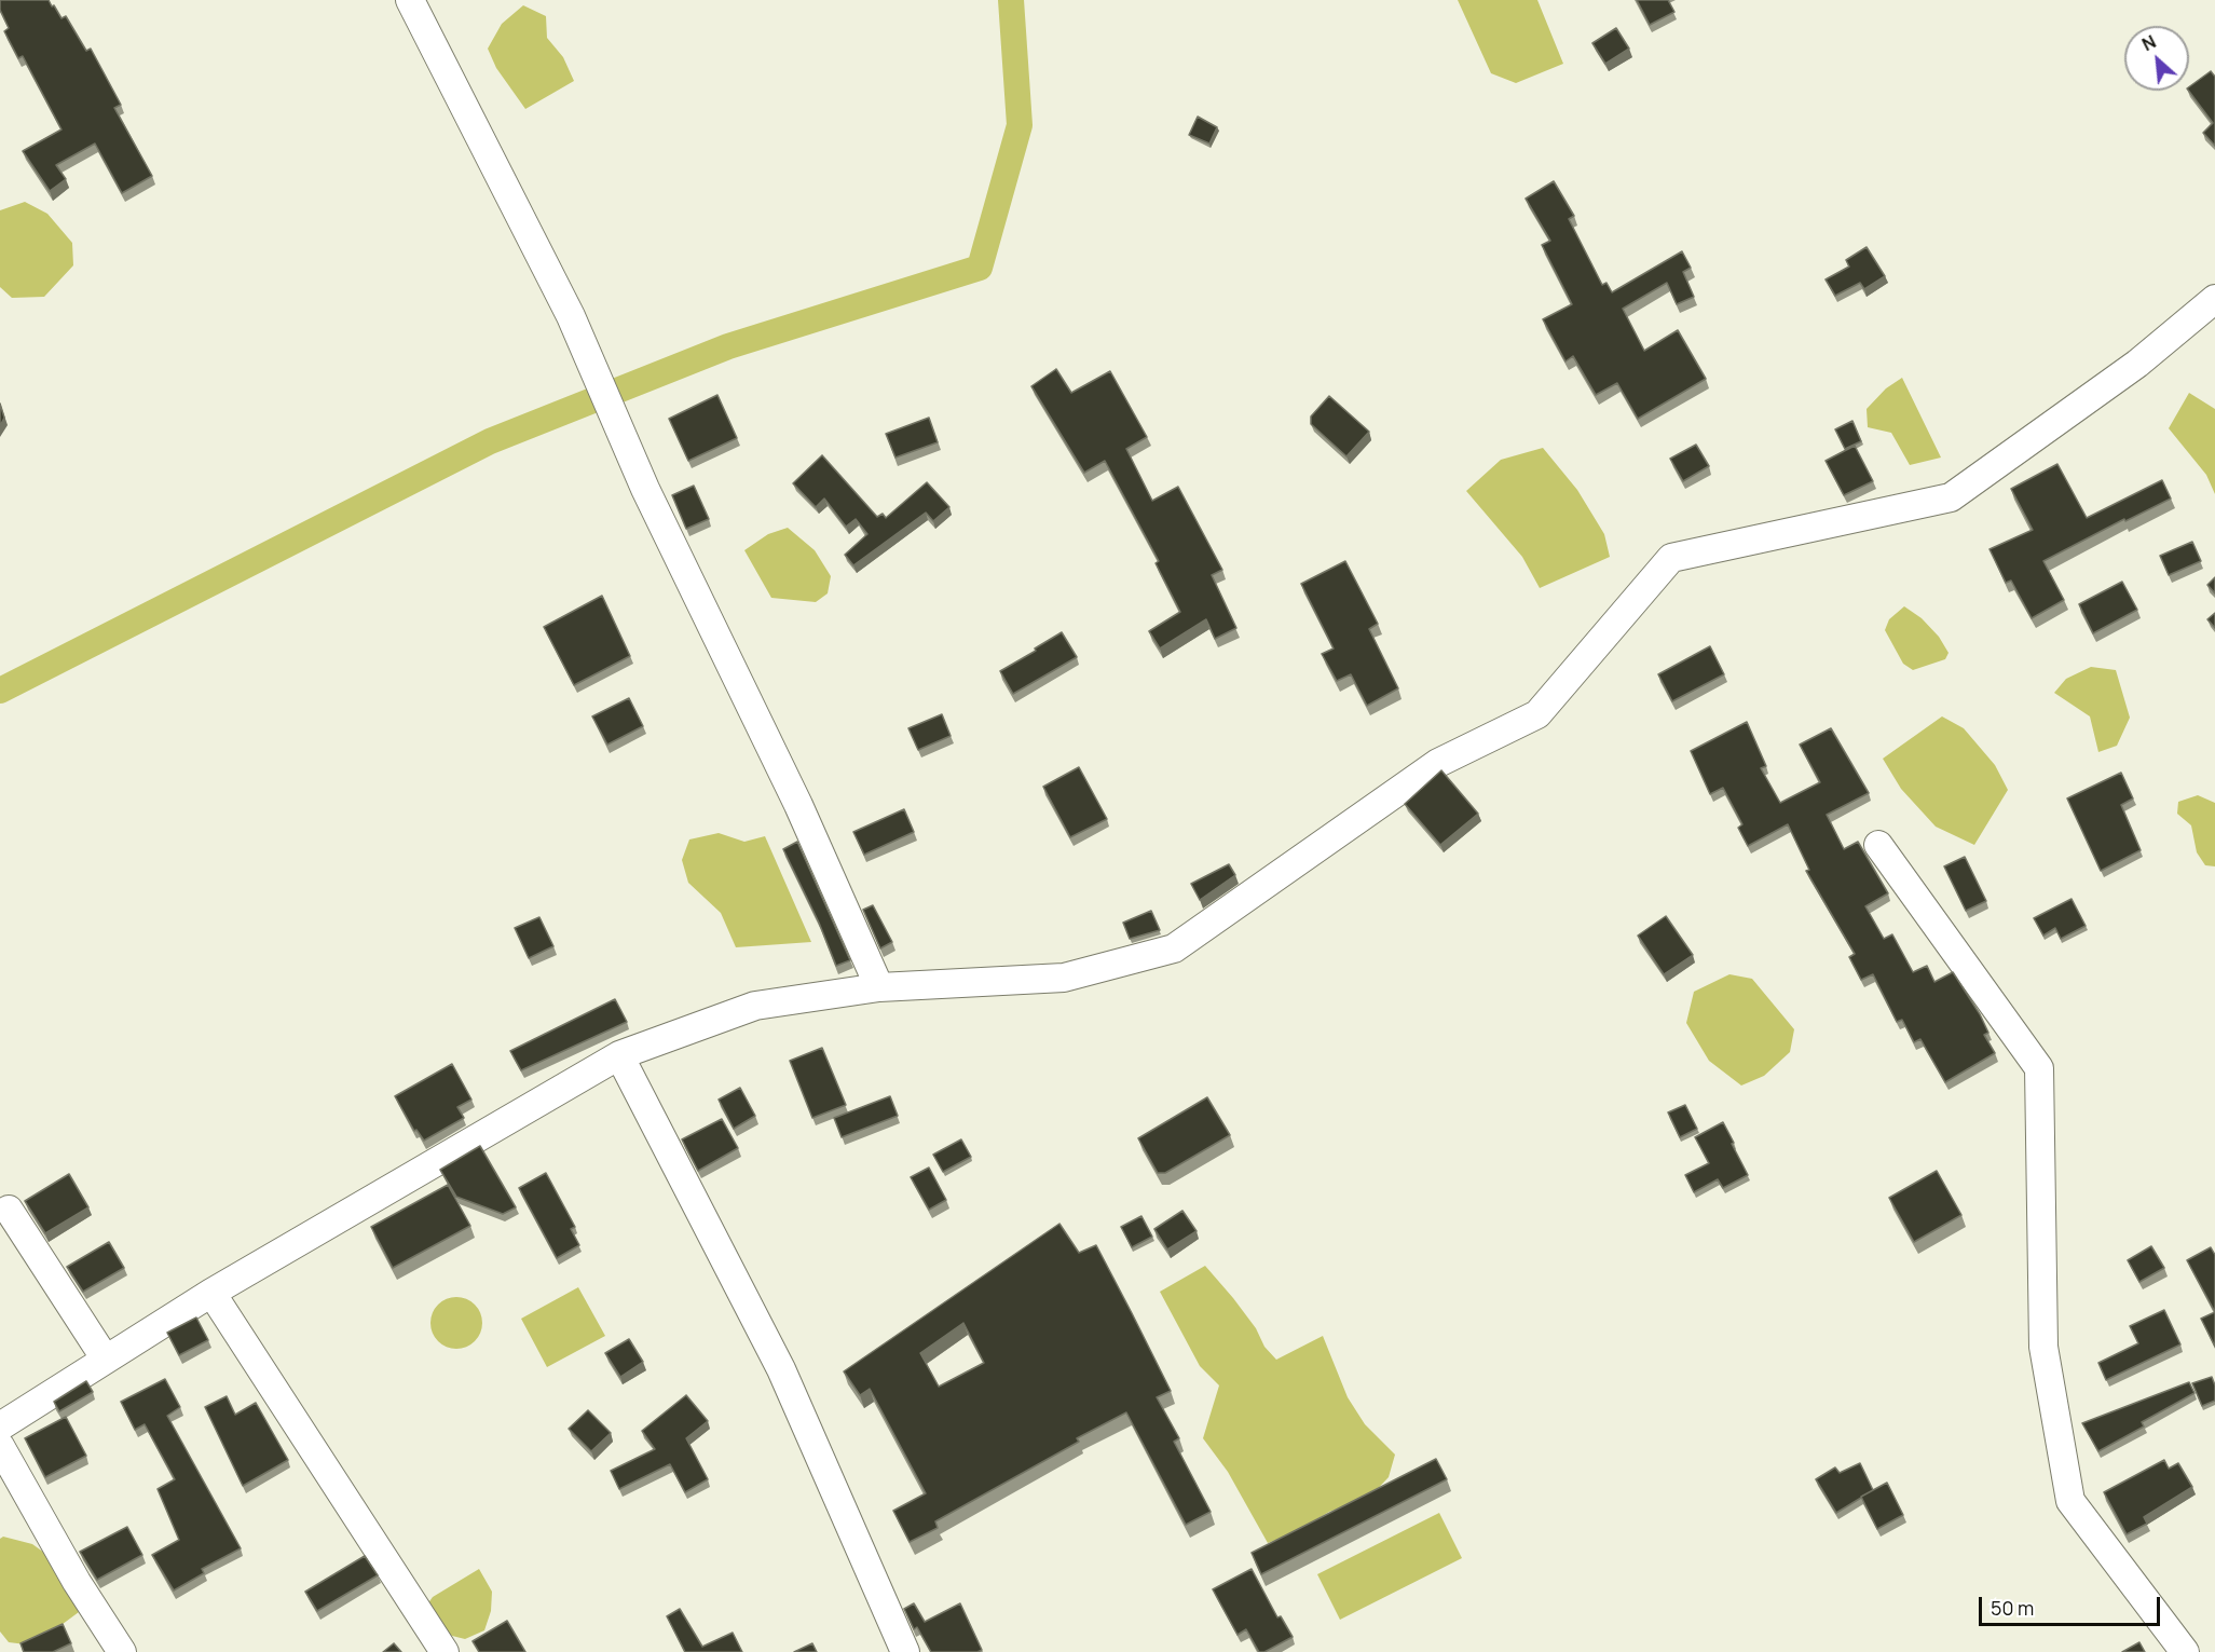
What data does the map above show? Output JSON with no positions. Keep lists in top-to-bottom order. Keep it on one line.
{"scale_bar":"50 m","north":"top left"}
